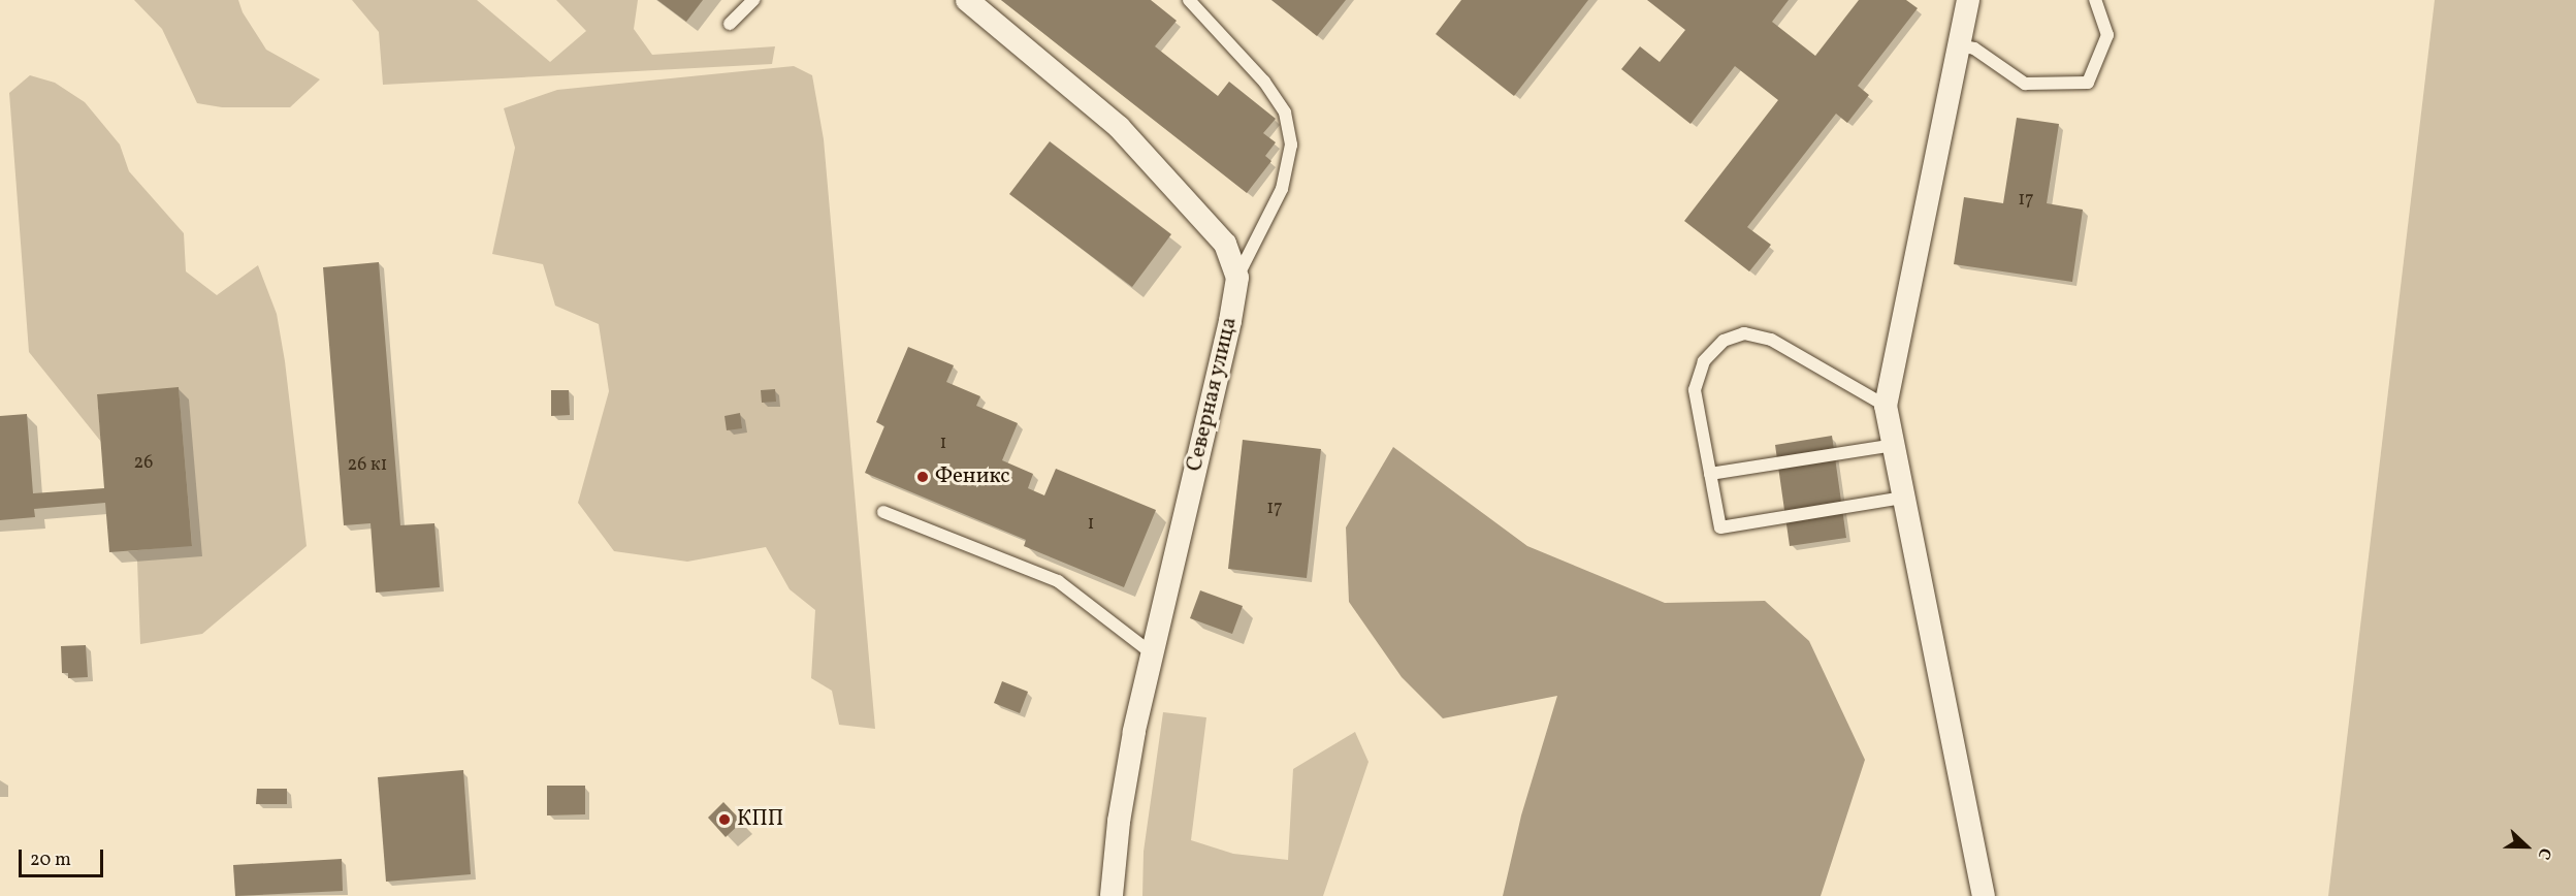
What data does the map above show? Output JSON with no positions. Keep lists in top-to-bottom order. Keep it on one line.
{"streets":{"street":["Северная улица"]},"places":["Феникс","КПП"],"house_numbers":["17","1","26","26 к1","17","1"],"scale_bar":"20 m","north":"right"}
